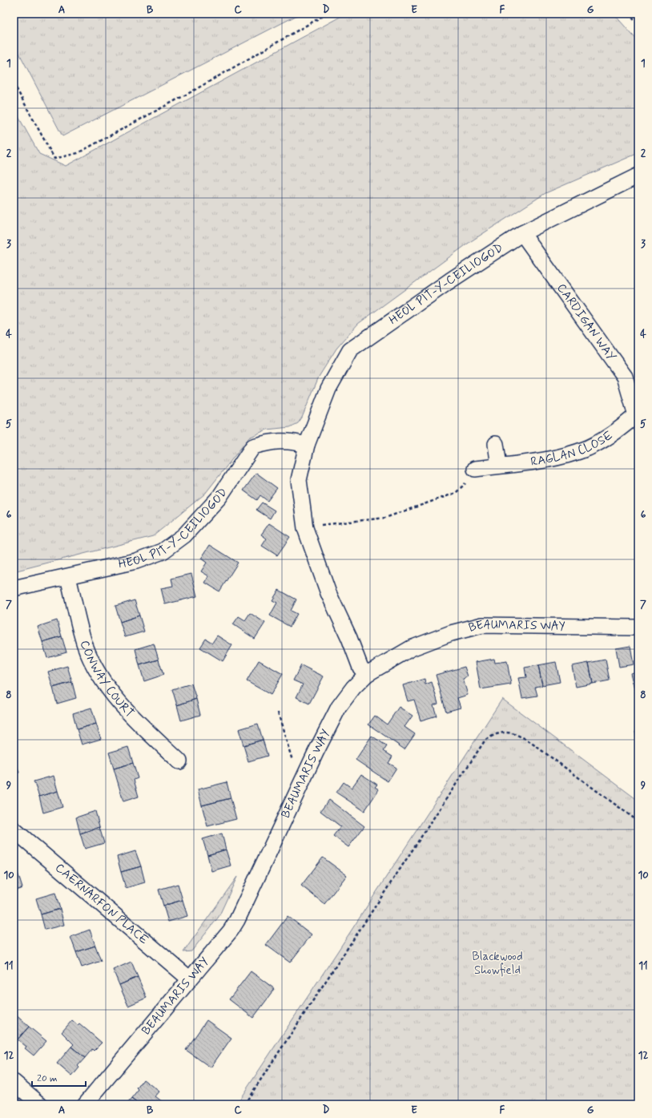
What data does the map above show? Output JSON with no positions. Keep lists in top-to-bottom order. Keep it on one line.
{"streets":{"street":["HEOL PIT-Y-CEILIOGOD","CARDIGAN WAY","RAGLAN CLOSE","BEAUMARIS WAY","CONWAY COURT","CAERNARFON PLACE"]},"crossings":[["HEOL PIT-Y-CEILIOGOD","CARDIGAN WAY"],["HEOL PIT-Y-CEILIOGOD","BEAUMARIS WAY"],["HEOL PIT-Y-CEILIOGOD","CONWAY COURT"],["CARDIGAN WAY","RAGLAN CLOSE"],["BEAUMARIS WAY","CAERNARFON PLACE"]],"parks":["Blackwood Showfield"],"scale_bar":"20 m","grid":{"columns":["A","B","C","D","E","F","G"],"rows":["1","2","3","4","5","6","7","8","9","10","11","12"]}}
